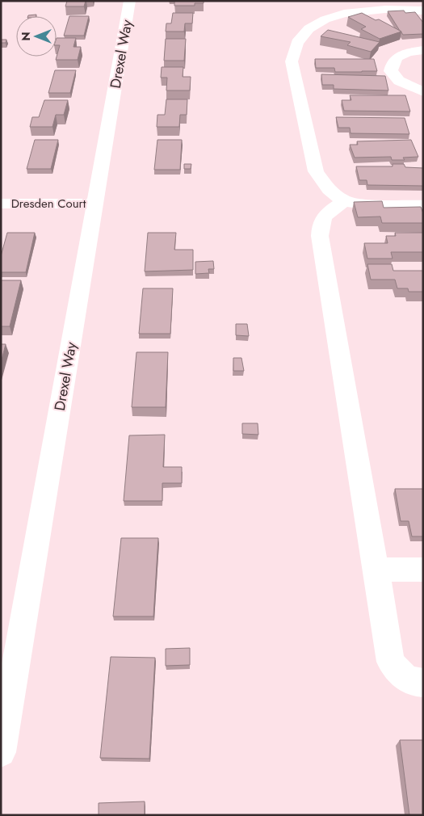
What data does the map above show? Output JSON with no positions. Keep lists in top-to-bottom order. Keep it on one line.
{"streets":{"street":["Drexel Way","Dresden Court"]},"crossings":[["Drexel Way","Dresden Court"]],"north":"left"}
